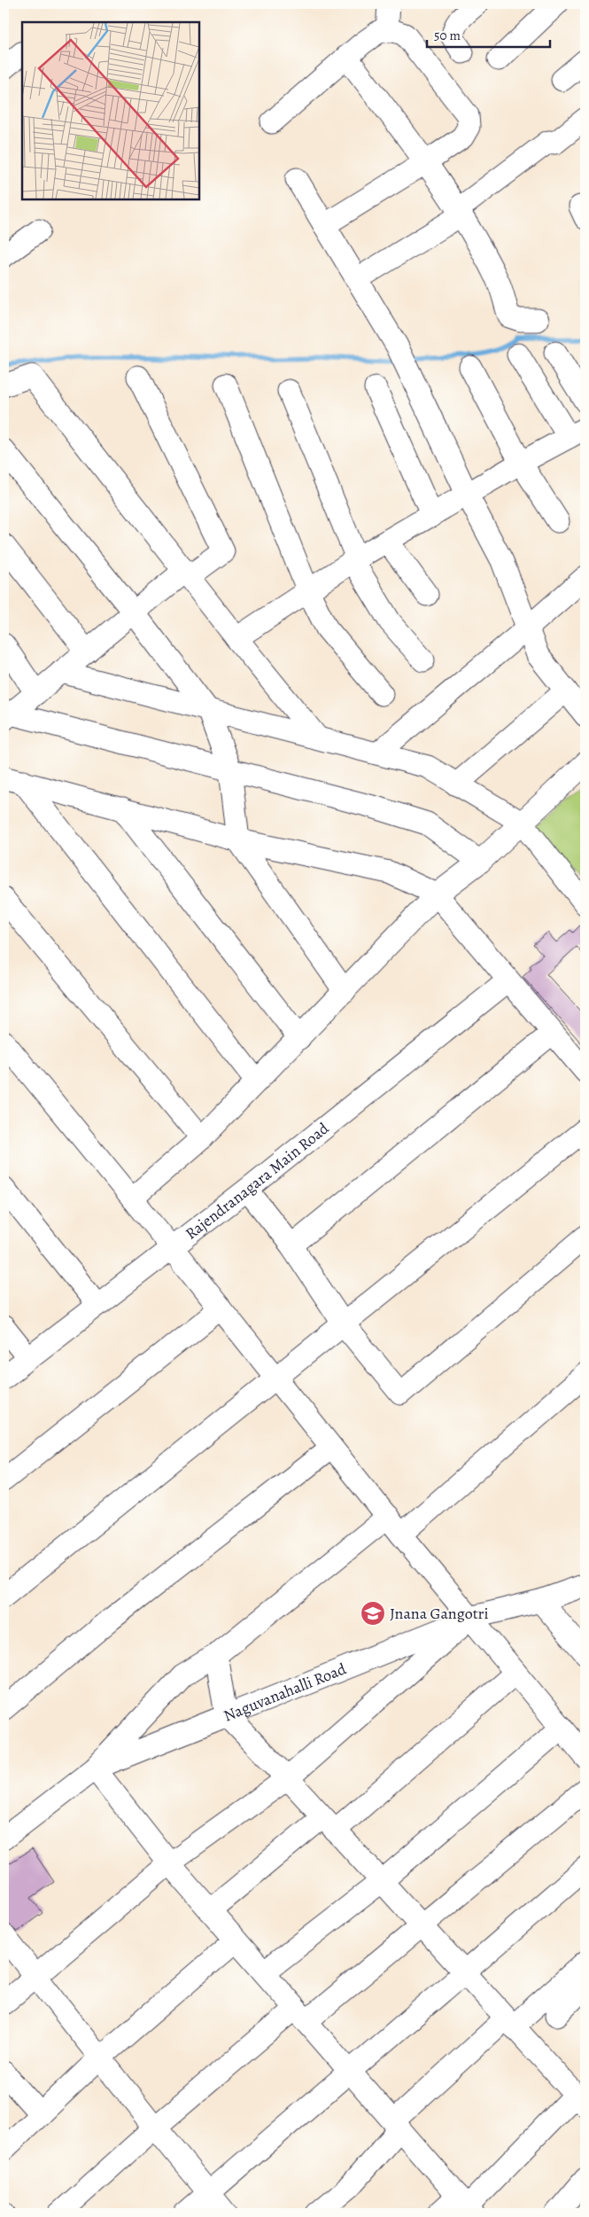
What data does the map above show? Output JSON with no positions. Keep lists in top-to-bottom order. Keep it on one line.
{"streets":{"street":["Rajendranagara Main Road","Naguvanahalli Road"]},"places":{"school or university":["Jnana Gangotri"]},"scale_bar":"50 m"}
